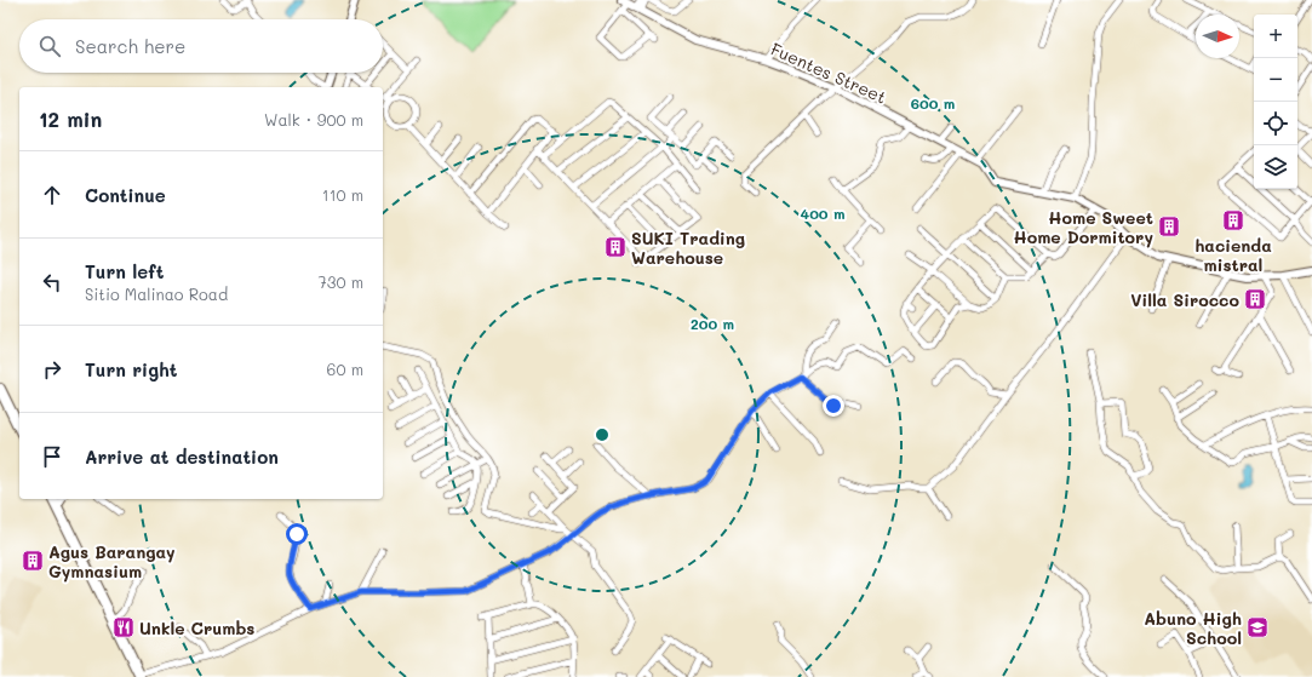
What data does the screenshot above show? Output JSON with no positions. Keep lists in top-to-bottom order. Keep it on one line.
{"streets":{"street":["Fuentes Street"]},"places":{"building":["hacienda mistral","Home Sweet Home Dormitory","SUKI Trading Warehouse","Villa Sirocco","Agus Barangay Gymnasium"],"restaurant":["Unkle Crumbs"],"school or university":["Abuno High School"]},"north":"right","page":{"map_buttons":["+","−"],"search":"Search here","heading":["12 min","Walk · 900 m"],"list":[["Continue","110 m"],["Turn left","Sitio Malinao Road","730 m"],["Turn right","60 m"],"Arrive at destination"]},"rings":["600 m","400 m","200 m"]}
